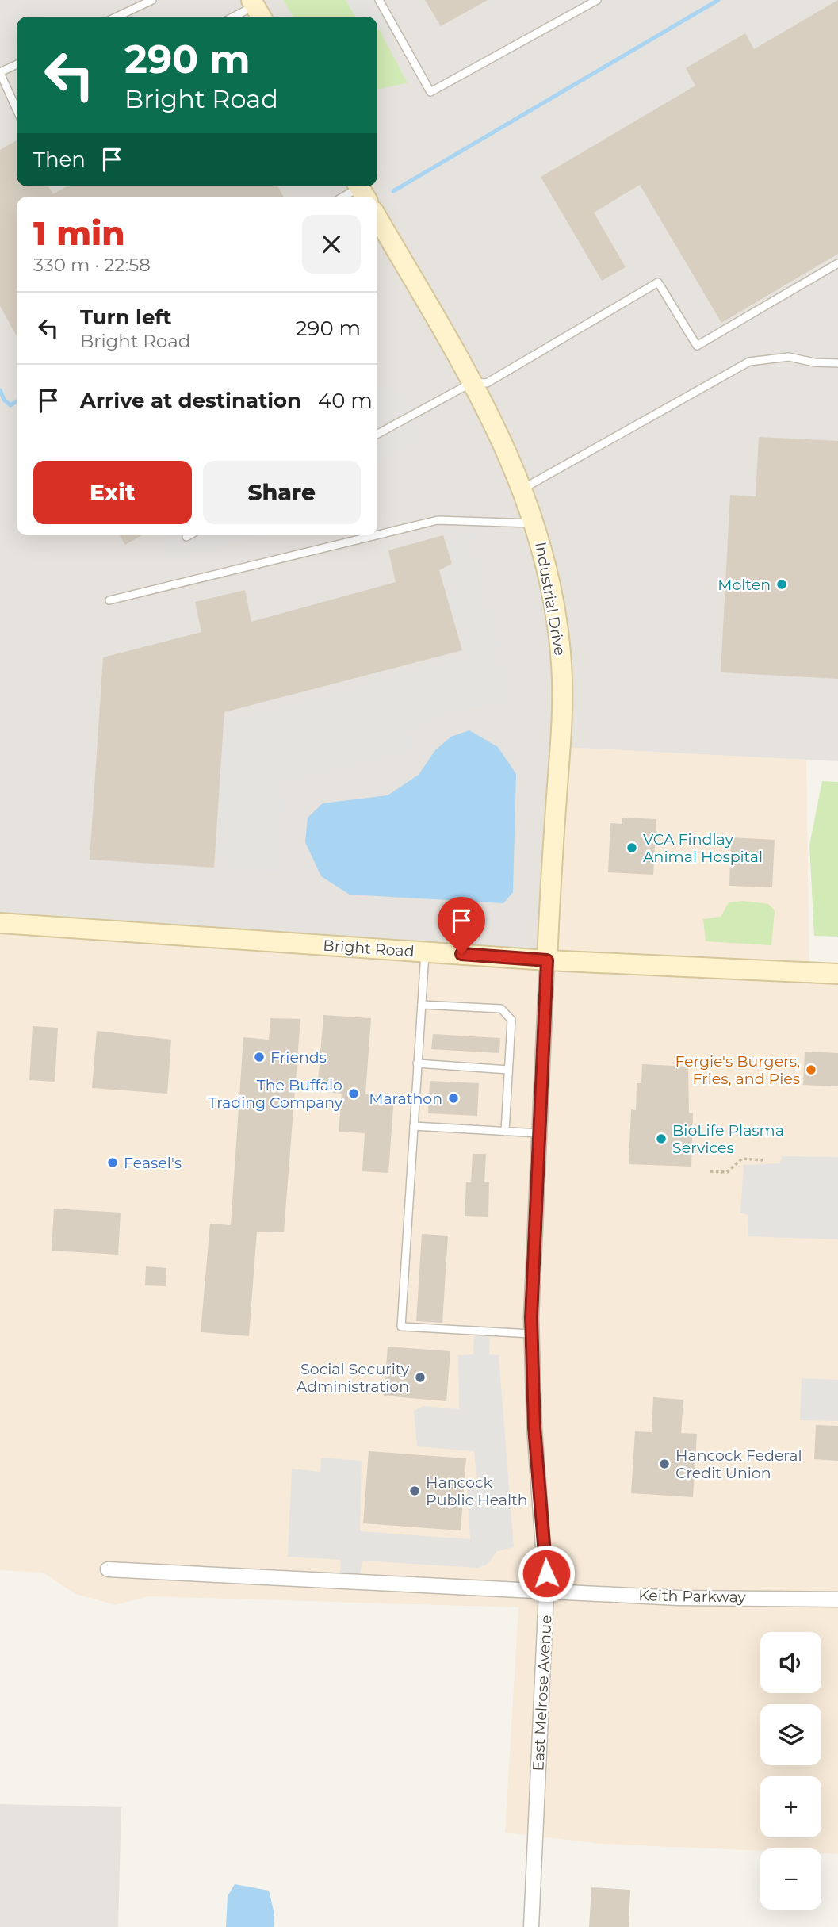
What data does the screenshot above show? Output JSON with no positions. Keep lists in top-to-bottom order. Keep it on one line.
{"streets":{"main road":["Industrial Drive","Bright Road"],"street":["Keith Parkway","East Melrose Avenue"]},"crossings":[["Industrial Drive","Bright Road"],["Industrial Drive","East Melrose Avenue"],["Bright Road","East Melrose Avenue"],["Keith Parkway","East Melrose Avenue"]],"places":["Molten","VCA Findlay Animal Hospital","Friends","Fergie's Burgers, Fries, and Pies","The Buffalo Trading Company","Marathon","BioLife Plasma Services","Feasel's","Social Security Administration","Hancock Federal Credit Union","Hancock Public Health"],"page":{"turn":["290 m","Bright Road"],"then":"Then","heading":["1 min","330 m · 22:58"],"list":[{"name":"Turn left","note":"Bright Road","value":"290 m"},{"name":"Arrive at destination","value":"40 m"}],"buttons":["Exit","Share"],"map_buttons":["+","−"]}}
